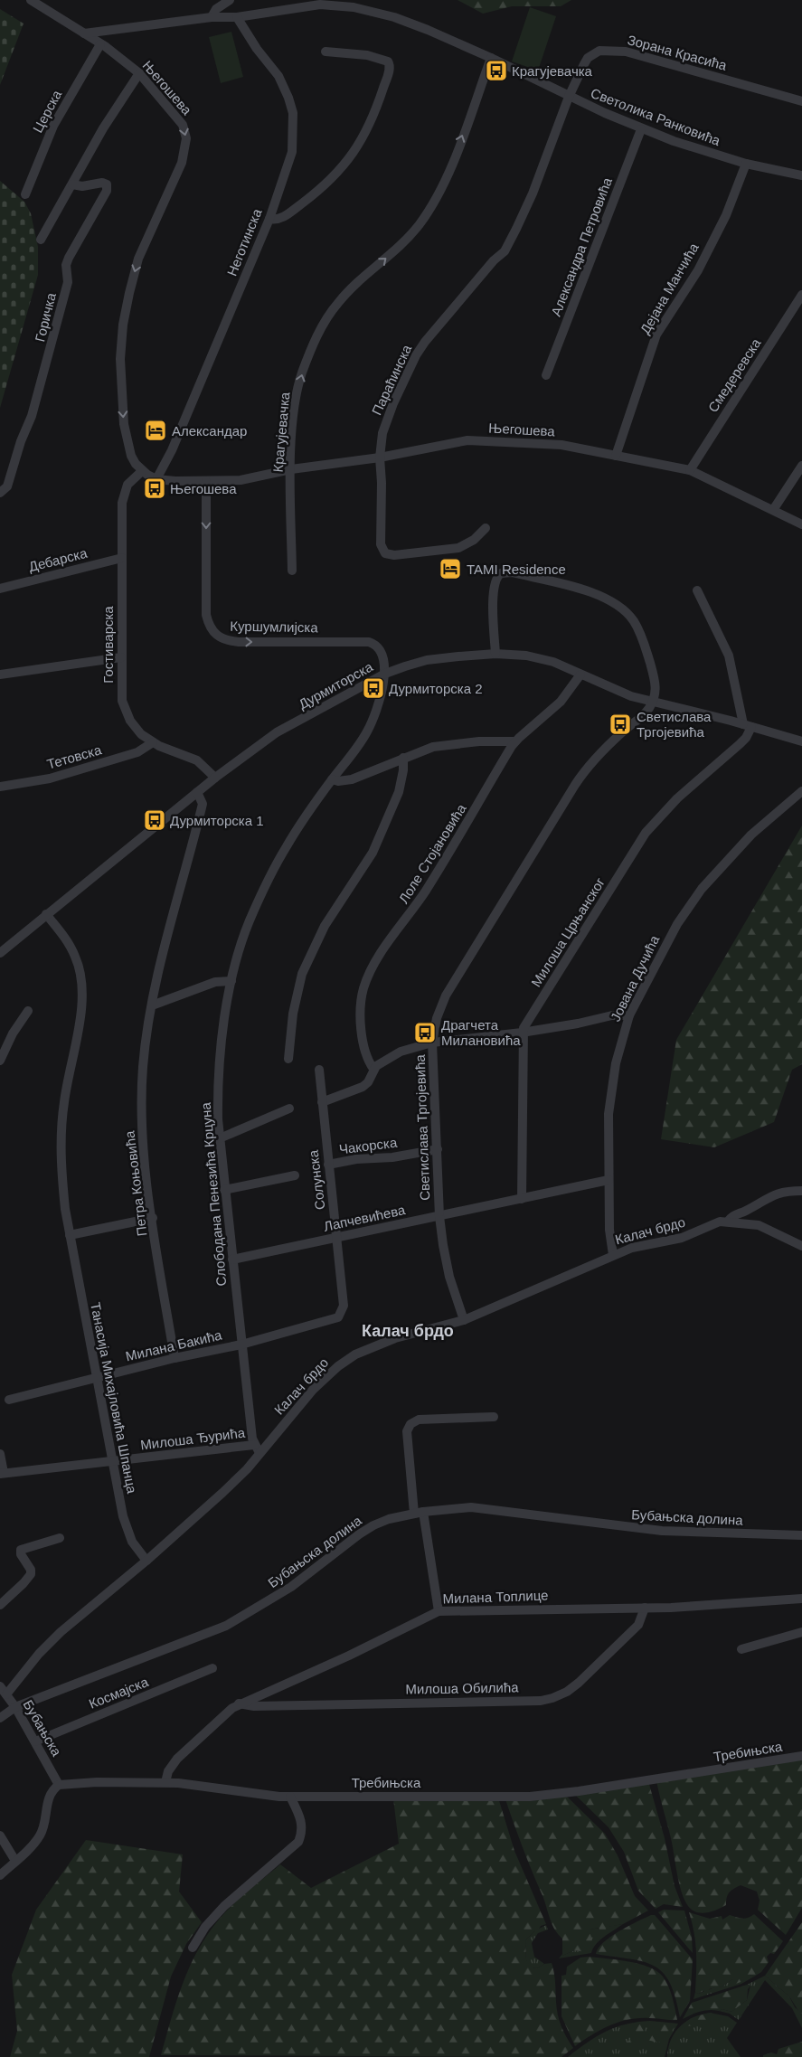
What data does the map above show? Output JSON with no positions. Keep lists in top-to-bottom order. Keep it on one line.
{"streets":{"street":["Зорана Красића","Његошева","Церска","Светолика Ранковића","Неготинска","Александра Петровића","Дејана Манчића","Горичка","Смедеревска","Параћинска","Крагујевачка","Дебарска","Куршумлијска","Гостиварска","Дурмиторска","Тетовска","Лоле Стојановића","Милоша Црњанског","Јована Дучића","Светислава Тргојевића","Чакорска","Солунска","Петра Коњовића","Слободана Пенезића Крцуна","Лапчевићева","Калач брдо","Милана Бакића","Танасија Михајловића Шпанца","Милоша Ђурића","Бубањска долина","Милана Топлице","Милоша Обилића","Космајска","Бубањска","Требињска"]},"crossings":[["Зорана Красића","Светолика Ранковића"],["Зорана Красића","Параћинска"],["Његошева","Церска"],["Његошева","Светолика Ранковића"],["Његошева","Неготинска"],["Његошева","Дејана Манчића"],["Његошева","Смедеревска"],["Његошева","Параћинска"],["Његошева","Крагујевачка"],["Његошева","Куршумлијска"],["Његошева","Гостиварска"],["Светолика Ранковића","Неготинска"],["Светолика Ранковића","Александра Петровића"],["Светолика Ранковића","Дејана Манчића"],["Светолика Ранковића","Параћинска"],["Светолика Ранковића","Крагујевачка"],["Дебарска","Гостиварска"],["Куршумлијска","Дурмиторска"],["Куршумлијска","Слободана Пенезића Крцуна"],["Гостиварска","Дурмиторска"],["Гостиварска","Тетовска"],["Дурмиторска","Лоле Стојановића"],["Дурмиторска","Милоша Црњанског"],["Дурмиторска","Светислава Тргојевића"],["Дурмиторска","Петра Коњовића"],["Дурмиторска","Слободана Пенезића Крцуна"],["Дурмиторска","Танасија Михајловића Шпанца"],["Јована Дучића","Лапчевићева"],["Јована Дучића","Калач брдо"],["Светислава Тргојевића","Чакорска"],["Светислава Тргојевића","Лапчевићева"],["Светислава Тргојевића","Калач брдо"],["Чакорска","Солунска"],["Солунска","Лапчевићева"],["Солунска","Милана Бакића"],["Петра Коњовића","Милана Бакића"],["Слободана Пенезића Крцуна","Лапчевићева"],["Слободана Пенезића Крцуна","Калач брдо"],["Слободана Пенезића Крцуна","Милана Бакића"],["Слободана Пенезића Крцуна","Милоша Ђурића"],["Калач брдо","Танасија Михајловића Шпанца"],["Калач брдо","Милоша Ђурића"],["Калач брдо","Бубањска"],["Милана Бакића","Танасија Михајловића Шпанца"],["Танасија Михајловића Шпанца","Милоша Ђурића"],["Бубањска долина","Бубањска"],["Милана Топлице","Милоша Обилића"],["Милана Топлице","Требињска"],["Космајска","Бубањска"],["Бубањска","Требињска"]],"one_way":["Крагујевачка"],"districts":["Калач брдо"],"places":{"bus stop":["Крагујевачка","Његошева","Дурмиторска 2","Светислава Тргојевића","Дурмиторска 1","Драгчета Милановића"],"hotel":["Александар","TAMI Residence"]}}
